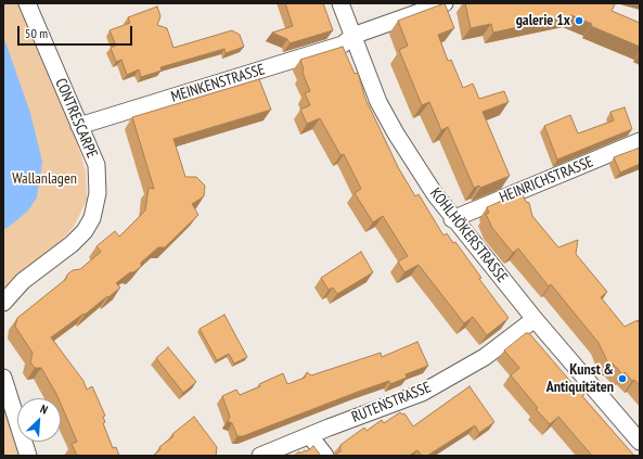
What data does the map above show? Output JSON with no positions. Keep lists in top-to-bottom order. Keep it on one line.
{"streets":{"street":["MEINKENSTRASSE","CONTRESCARPE","HEINRICHSTRASSE","KOHLHÖKERSTRASSE","RUTENSTRASSE"]},"crossings":[["MEINKENSTRASSE","CONTRESCARPE"],["MEINKENSTRASSE","KOHLHÖKERSTRASSE"],["HEINRICHSTRASSE","KOHLHÖKERSTRASSE"],["KOHLHÖKERSTRASSE","RUTENSTRASSE"]],"parks":["Wallanlagen"],"places":["galerie 1x","Kunst & Antiquitäten"],"scale_bar":"50 m","north":"top right"}
